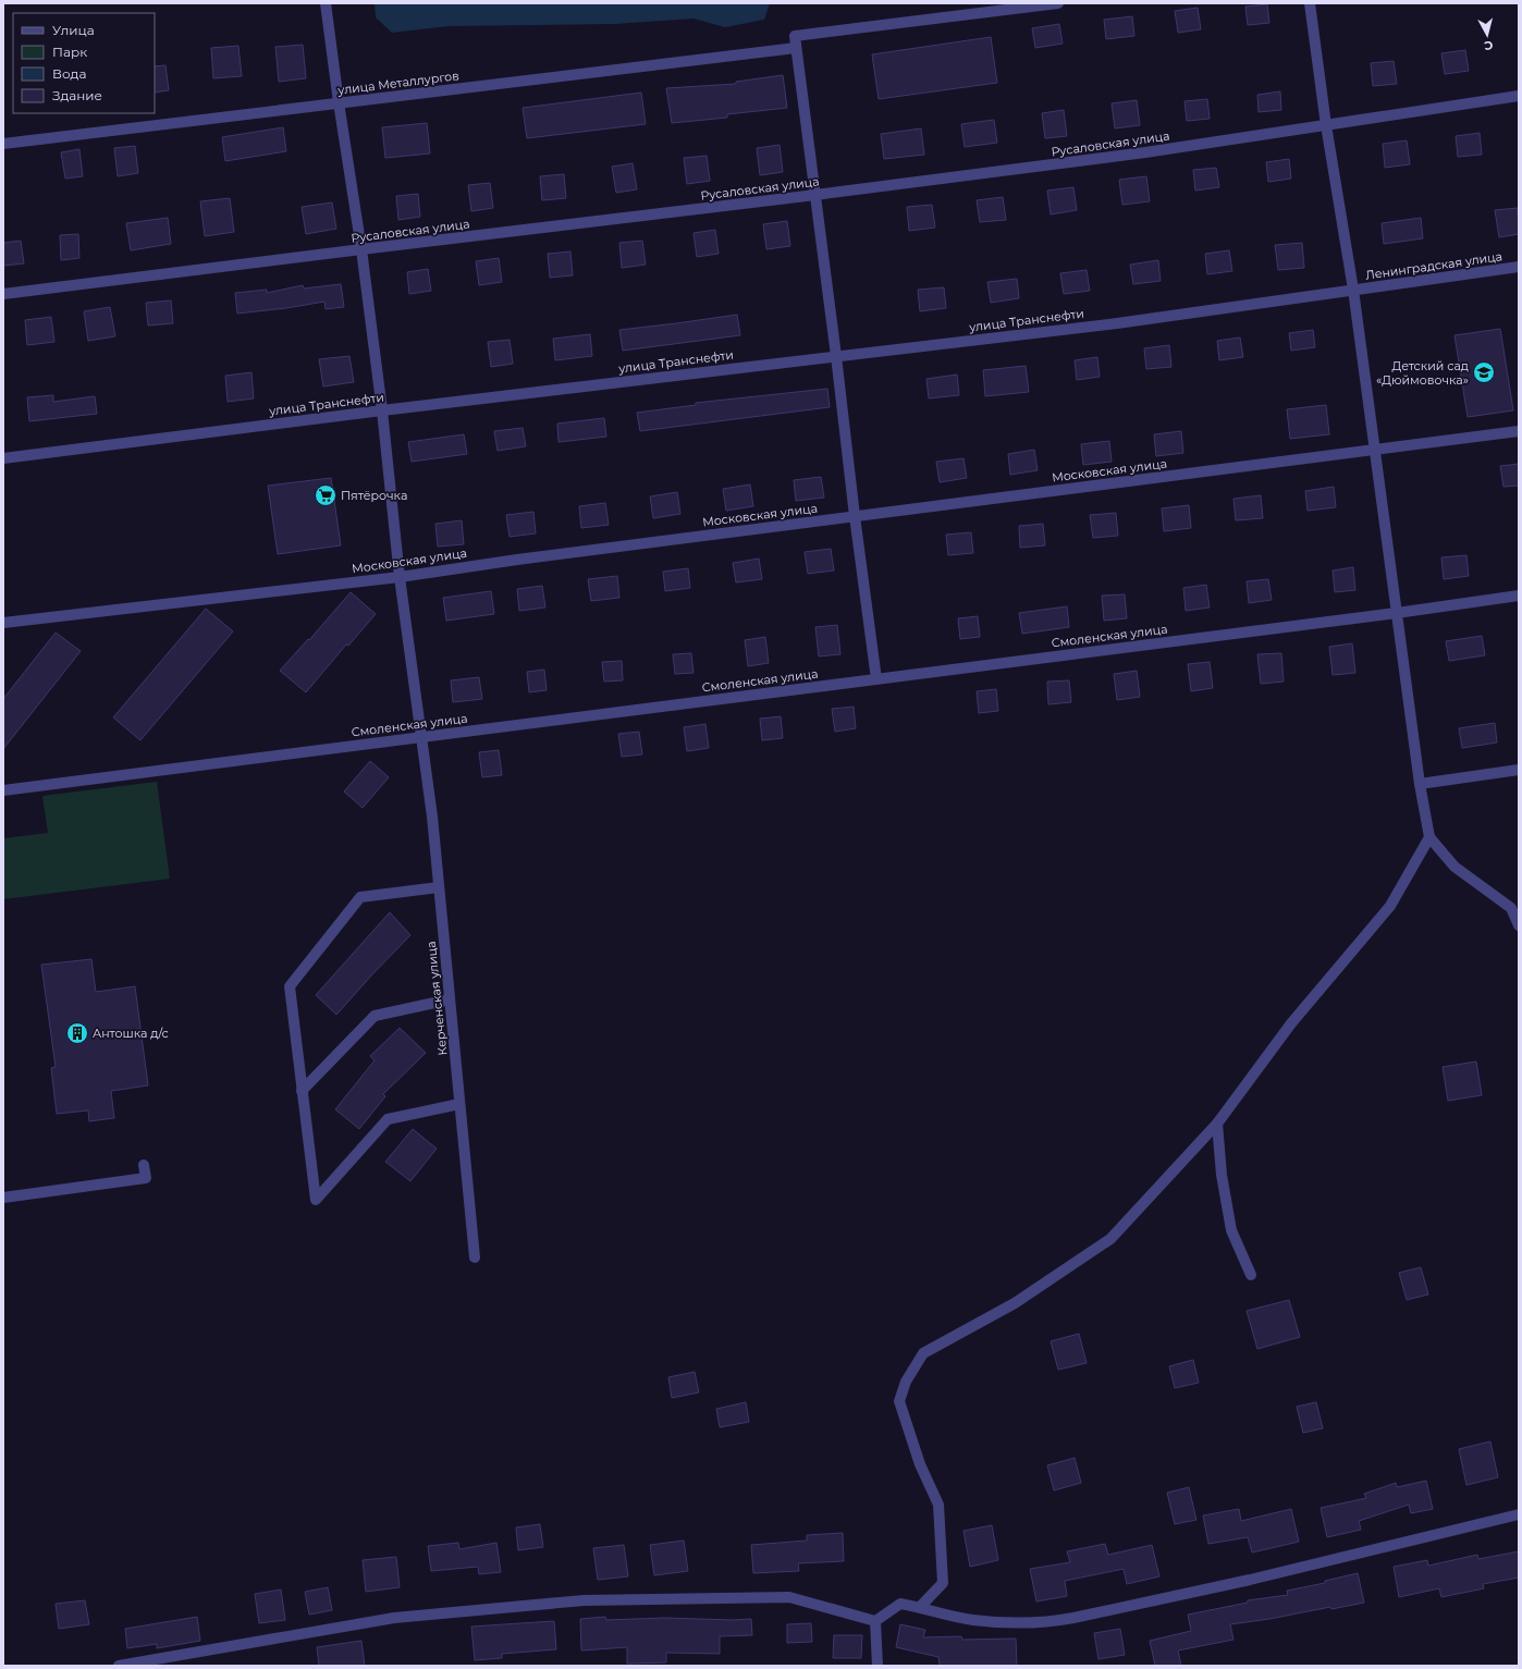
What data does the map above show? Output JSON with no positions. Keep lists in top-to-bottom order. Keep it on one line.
{"streets":{"street":["улица Металлургов","Русаловская улица","Ленинградская улица","улица Транснефти","Московская улица","Смоленская улица","Керченская улица"]},"crossings":[["улица Металлургов","Керченская улица"],["Русаловская улица","Керченская улица"],["Ленинградская улица","улица Транснефти"],["улица Транснефти","Керченская улица"],["Московская улица","Керченская улица"],["Смоленская улица","Керченская улица"]],"places":{"school or university":["Детский сад «Дюймовочка»"],"supermarket":["Пятёрочка"],"building":["Антошка д/с"]},"legend":["Улица","Парк","Вода","Здание"],"north":"bottom"}
